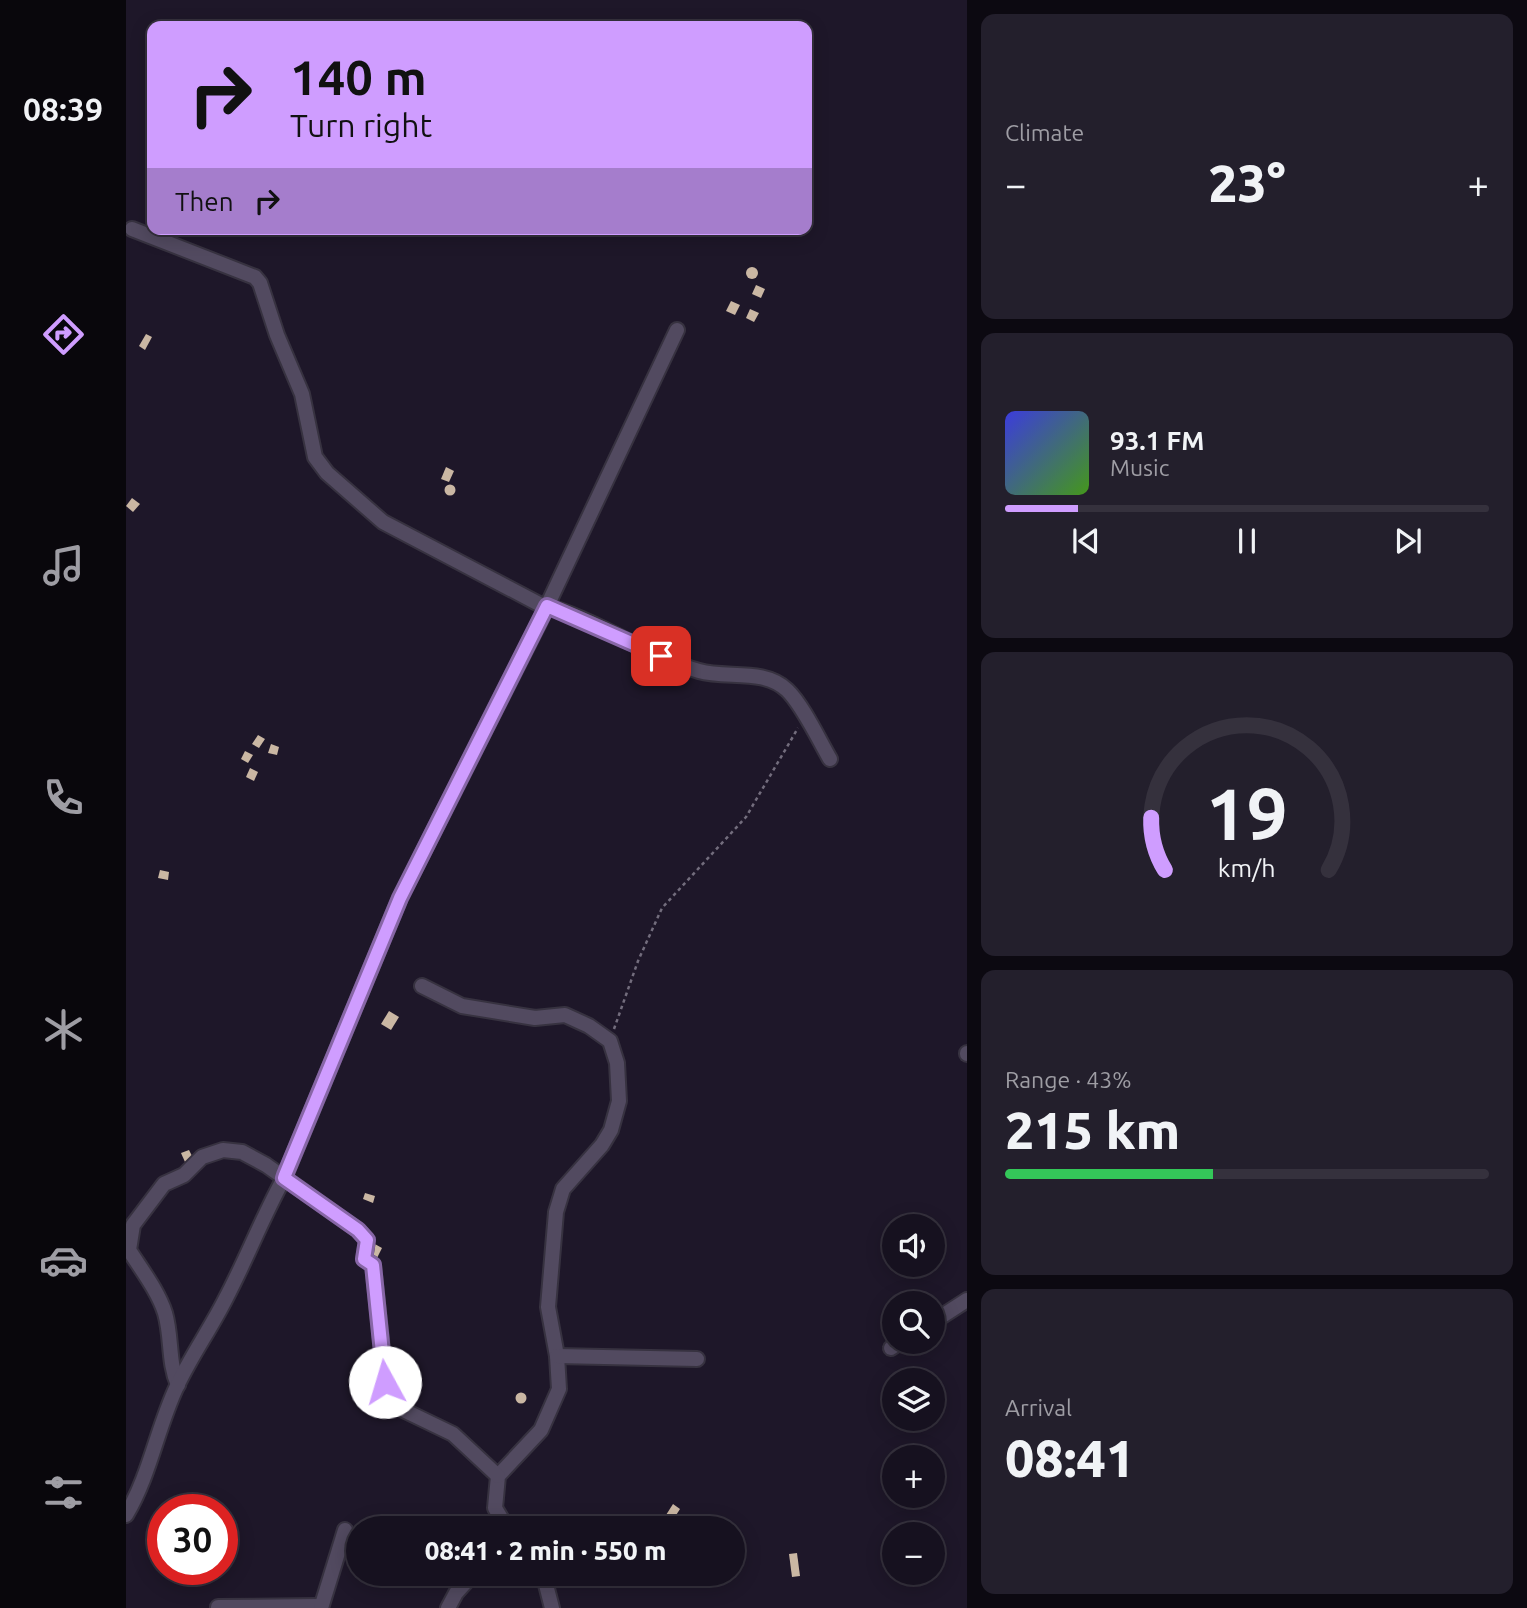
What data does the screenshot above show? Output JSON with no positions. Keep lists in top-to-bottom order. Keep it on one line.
{"page":{"tabs":"08:39","tile":["Climate",["Range · 43%","215 km"],["Arrival","08:41"]],"turn":["140 m","Turn right"],"heat":["−","23°","+"],"then":"Then","song":["93.1 FM","Music"],"map_buttons":["+","−"],"limit":"30","trip":"08:41 · 2 min · 550 m","gauge":["19","km/h"]}}
